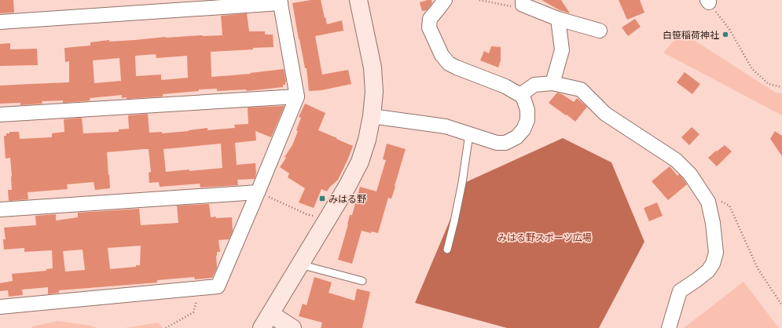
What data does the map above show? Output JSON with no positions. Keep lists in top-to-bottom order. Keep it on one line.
{"parks":["みはる野スポーツ広場"],"places":{"other":["白笹稲荷神社"],"transit":["みはる野"]}}
